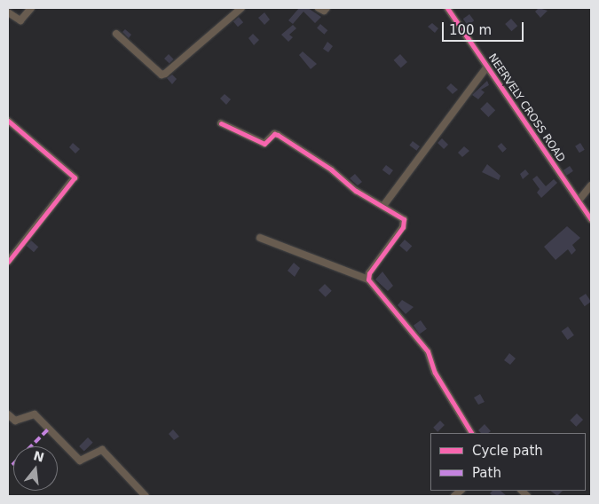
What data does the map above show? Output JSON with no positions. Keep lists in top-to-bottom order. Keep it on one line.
{"streets":{"street":["NEERVELY CROSS ROAD"]},"legend":["Cycle path","Path"],"scale_bar":"100 m","north":"top"}
